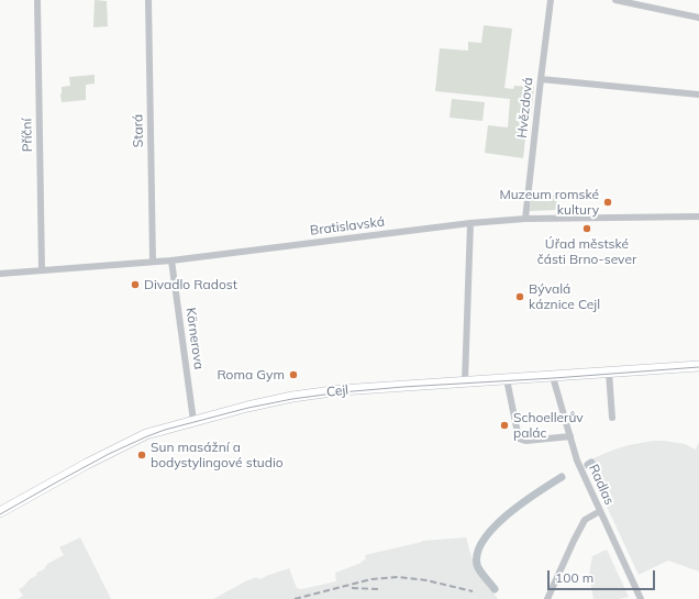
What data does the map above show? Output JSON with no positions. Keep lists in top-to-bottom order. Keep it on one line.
{"streets":{"street":["Hvězdová","Stará","Příční","Bratislavská","Körnerova","Cejl","Radlas"]},"crossings":[["Hvězdová","Bratislavská"],["Stará","Bratislavská"],["Příční","Bratislavská"],["Bratislavská","Körnerova"],["Körnerova","Cejl"],["Cejl","Radlas"]],"places":["Muzeum romské kultury","Úřad městské části Brno-sever","Divadlo Radost","Bývalá káznice Cejl","Roma Gym","Schoellerův palác","Sun masážní a bodystylingové studio"],"scale_bar":"100 m"}
